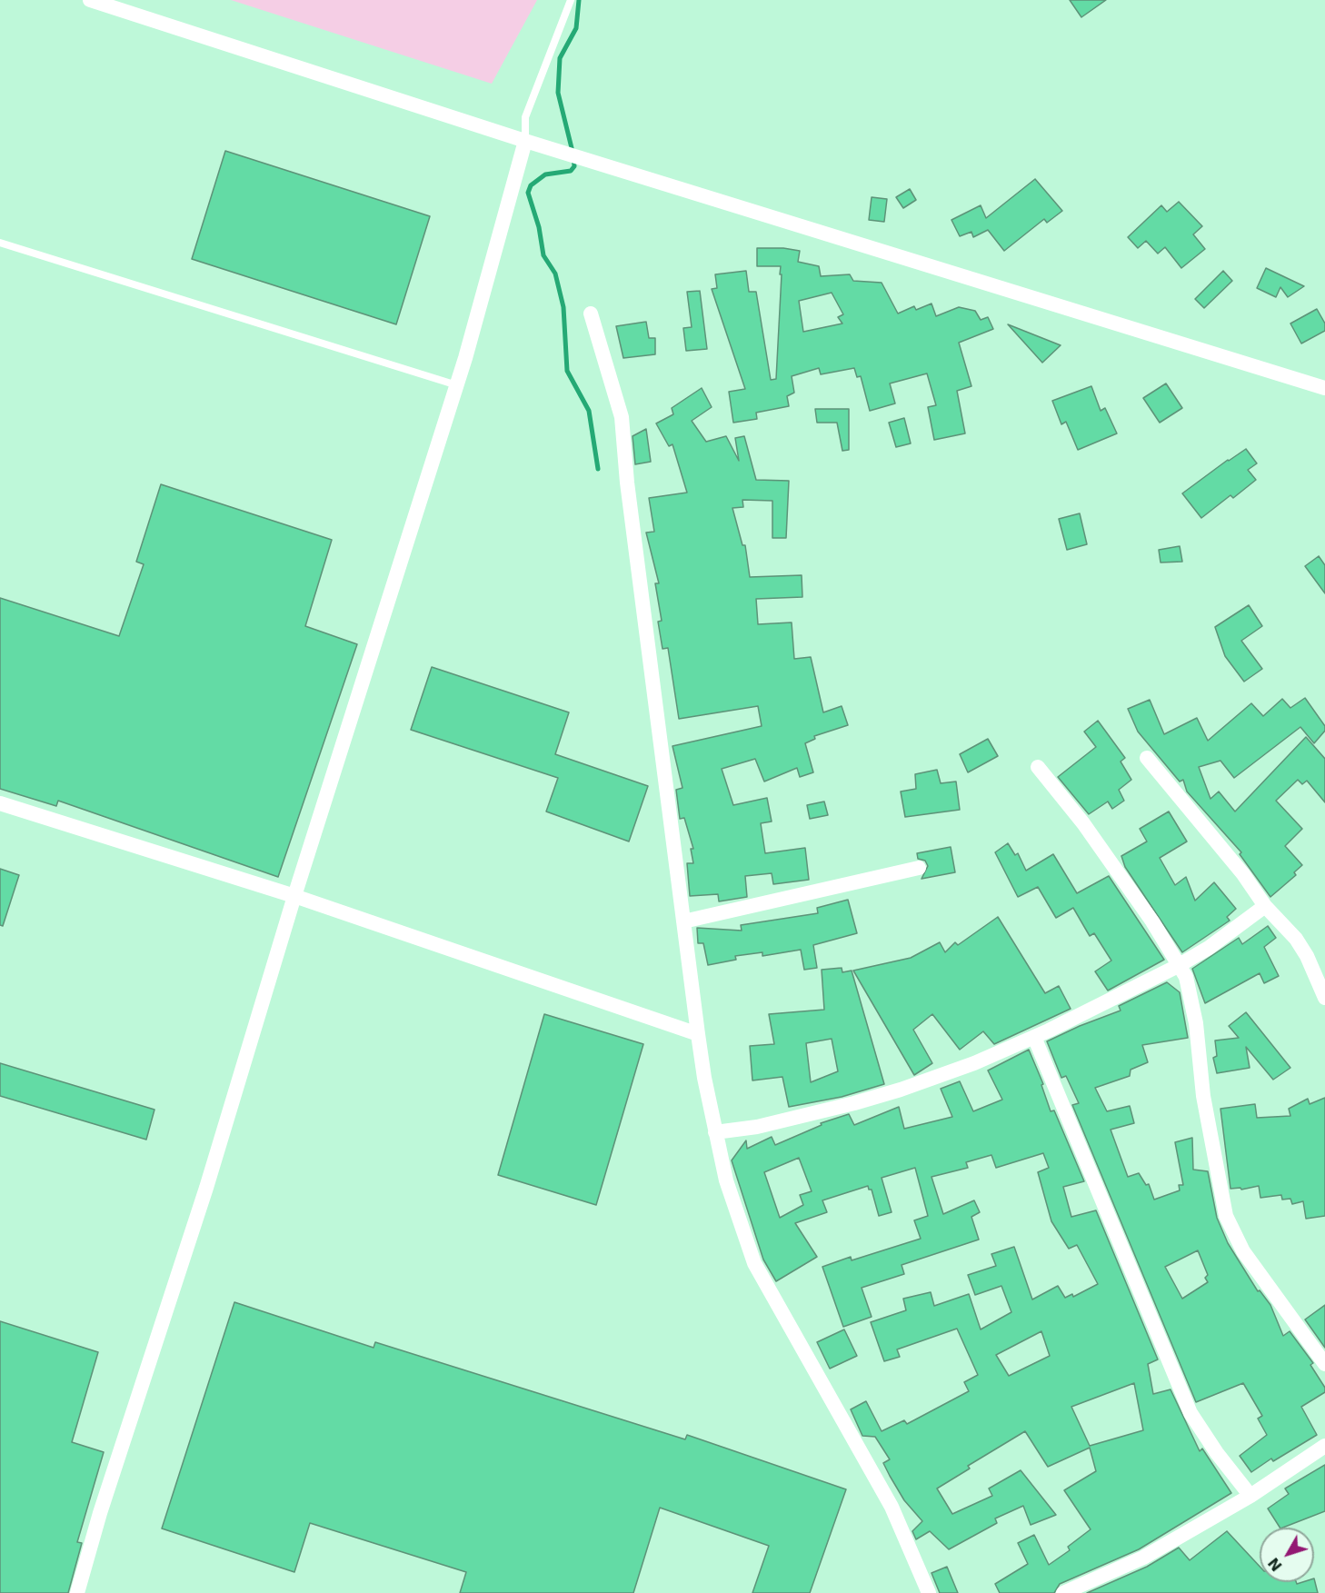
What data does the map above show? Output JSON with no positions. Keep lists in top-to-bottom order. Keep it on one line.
{"north":"bottom left"}
